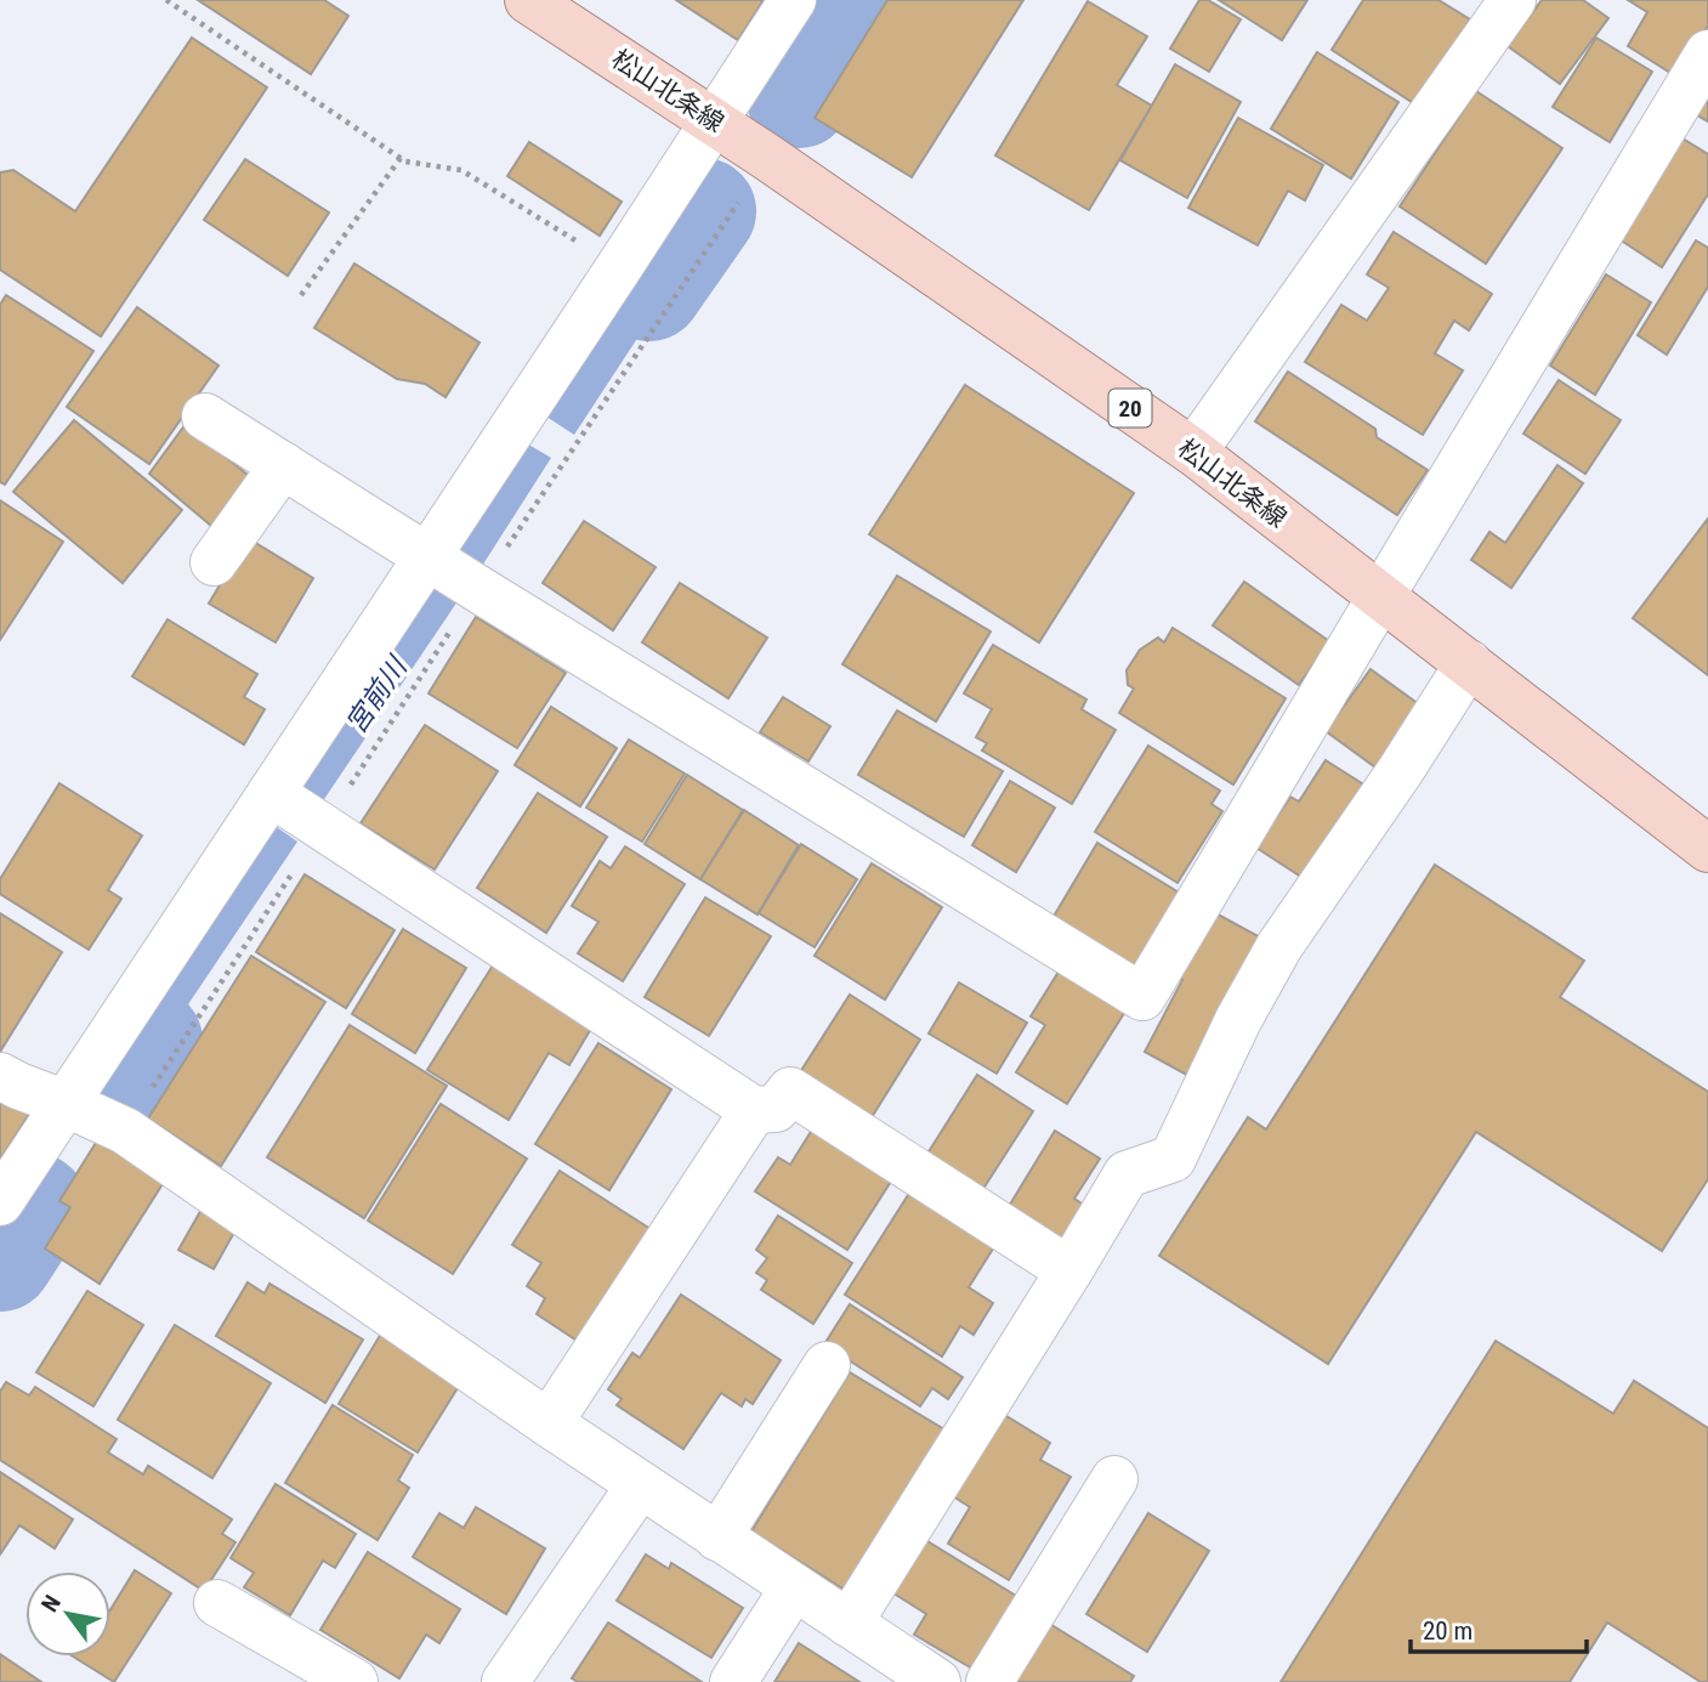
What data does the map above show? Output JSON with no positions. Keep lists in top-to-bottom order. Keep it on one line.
{"streets":{"main road":["松山北条線","20"]},"water":["宮前川"],"scale_bar":"20 m","north":"top left"}
